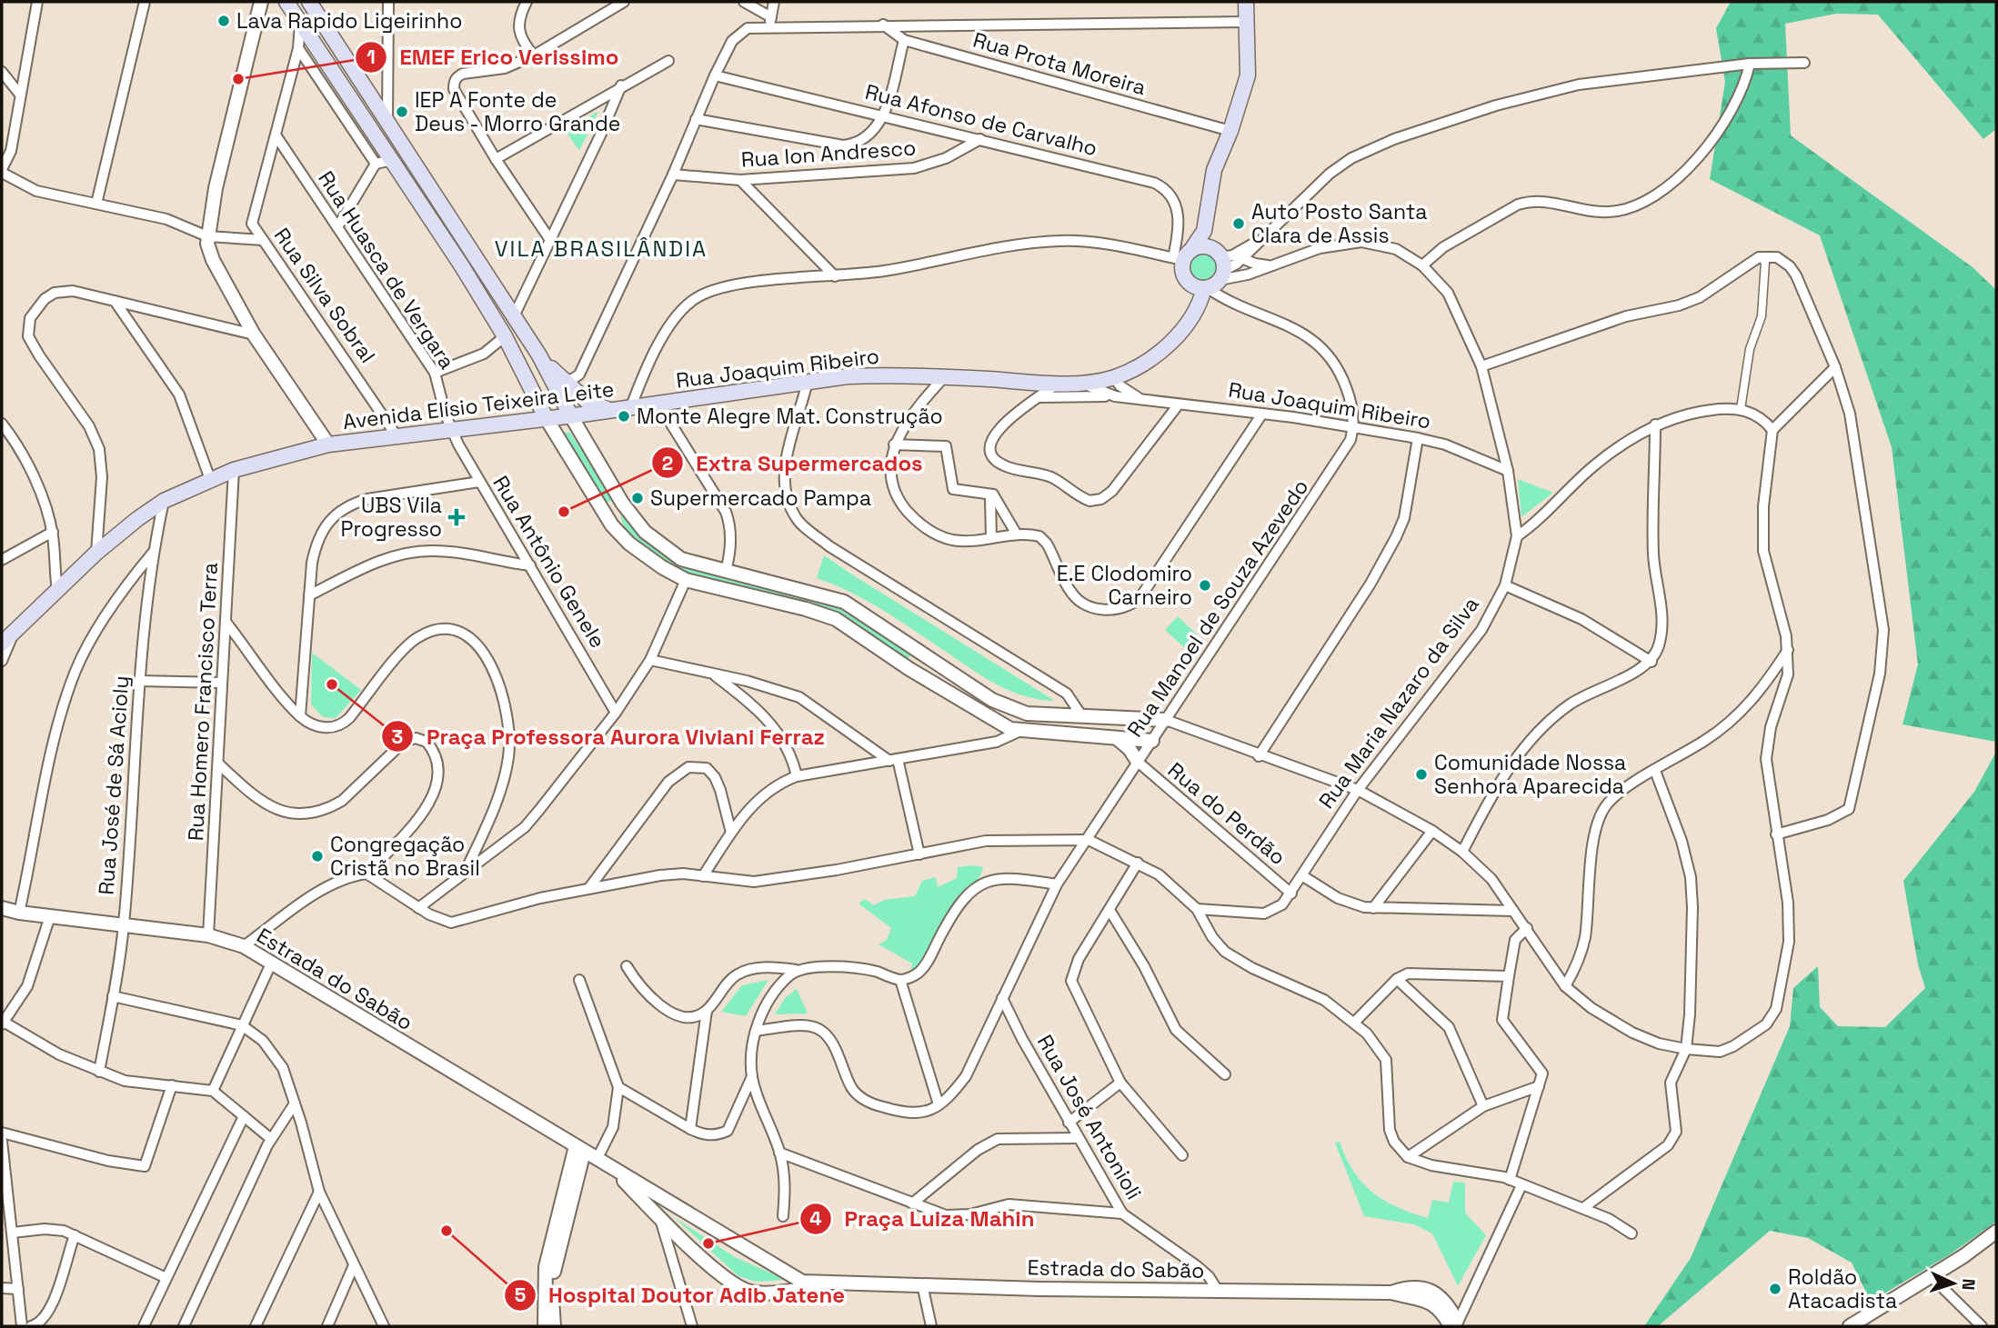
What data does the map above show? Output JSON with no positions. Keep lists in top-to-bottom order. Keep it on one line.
{"streets":{"main road":["Rua Joaquim Ribeiro","Avenida Elísio Teixeira Leite"],"street":["Rua Prota Moreira","Rua Afonso de Carvalho","Rua Ion Andresco","Rua Huasca de Vergara","Rua Silva Sobral","Rua Antônio Genele","Rua Manoel de Souza Azevedo","Rua Homero Francisco Terra","Rua Maria Nazaro da Silva","Rua José de Sá Acioly","Rua do Perdão","Estrada do Sabão","Rua José Antonioli"]},"crossings":[["Rua Afonso de Carvalho","Rua Ion Andresco"],["Rua Afonso de Carvalho","Avenida Elísio Teixeira Leite"],["Rua Huasca de Vergara","Rua Silva Sobral"],["Rua Huasca de Vergara","Avenida Elísio Teixeira Leite"],["Rua Huasca de Vergara","Rua Antônio Genele"],["Rua Silva Sobral","Avenida Elísio Teixeira Leite"],["Rua Joaquim Ribeiro","Avenida Elísio Teixeira Leite"],["Rua Joaquim Ribeiro","Rua Manoel de Souza Azevedo"],["Rua Joaquim Ribeiro","Rua Maria Nazaro da Silva"],["Avenida Elísio Teixeira Leite","Rua Antônio Genele"],["Avenida Elísio Teixeira Leite","Rua Homero Francisco Terra"],["Avenida Elísio Teixeira Leite","Rua José de Sá Acioly"],["Rua Manoel de Souza Azevedo","Rua do Perdão"],["Rua Manoel de Souza Azevedo","Rua José Antonioli"],["Rua Homero Francisco Terra","Estrada do Sabão"],["Rua Maria Nazaro da Silva","Rua do Perdão"],["Rua José de Sá Acioly","Estrada do Sabão"],["Estrada do Sabão","Rua José Antonioli"]],"districts":["VILA BRASILÂNDIA"],"places":{"other":["Lava Rapido Ligeirinho","EMEF Erico Verissimo","IEP A Fonte de Deus - Morro Grande","Auto Posto Santa Clara de Assis","Monte Alegre Mat. Construção","Supermercado Pampa","Extra Supermercados","E.E Clodomiro Carneiro","Praça Professora Aurora Viviani Ferraz","Comunidade Nossa Senhora Aparecida","Congregação Cristã no Brasil","Hospital Doutor Adib Jatene","Praça Luiza Mahin","Roldão Atacadista"],"health":["UBS Vila Progresso"]},"north":"right"}
